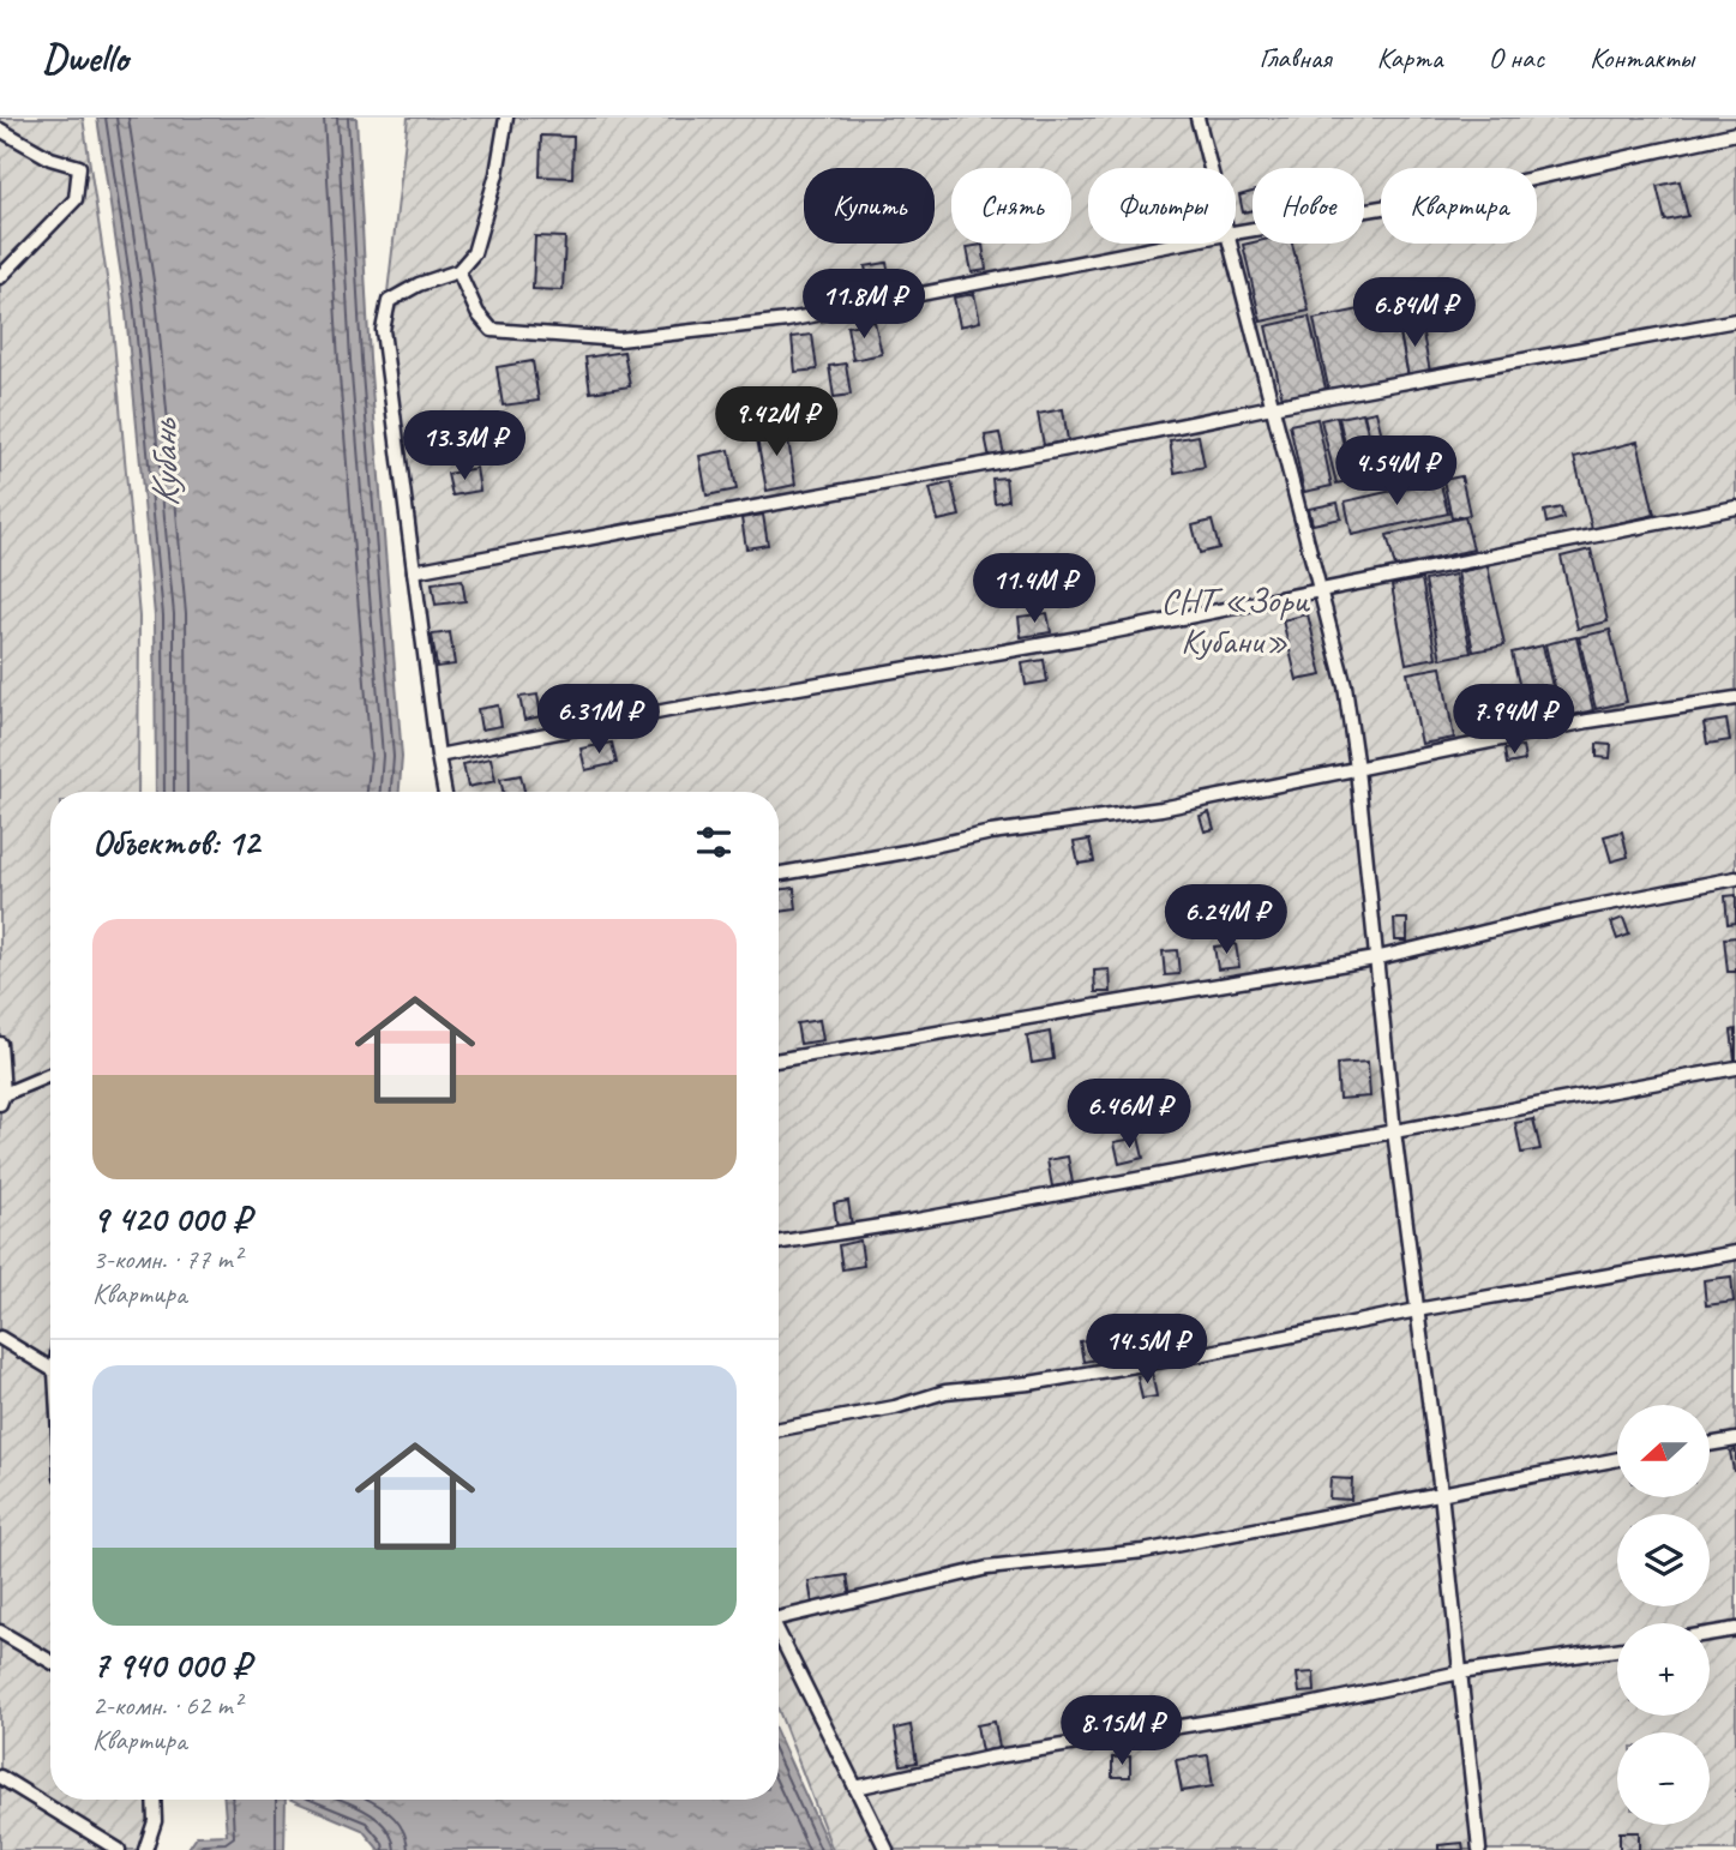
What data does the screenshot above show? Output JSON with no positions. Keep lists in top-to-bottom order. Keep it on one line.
{"water":["Кубань"],"parks":["СНТ «Зори Кубани»"],"north":"left","page":{"header":"Dwello","nav":["Главная","Карта","О нас","Контакты"],"chip":["Купить","Снять","Фильтры","Новое","Квартира"],"price":["11.8M ₽","6.84M ₽","9.42M ₽","13.3M ₽","4.54M ₽","11.4M ₽","6.31M ₽","7.94M ₽","6.24M ₽","6.46M ₽","14.5M ₽","8.15M ₽"],"heading":"Объектов: 12","list":[{"name":"9 420 000 ₽","note":"3-комн. · 77 m² · Квартира"},{"name":"7 940 000 ₽","note":"2-комн. · 62 m² · Квартира"}],"map_buttons":["+","−"]}}
